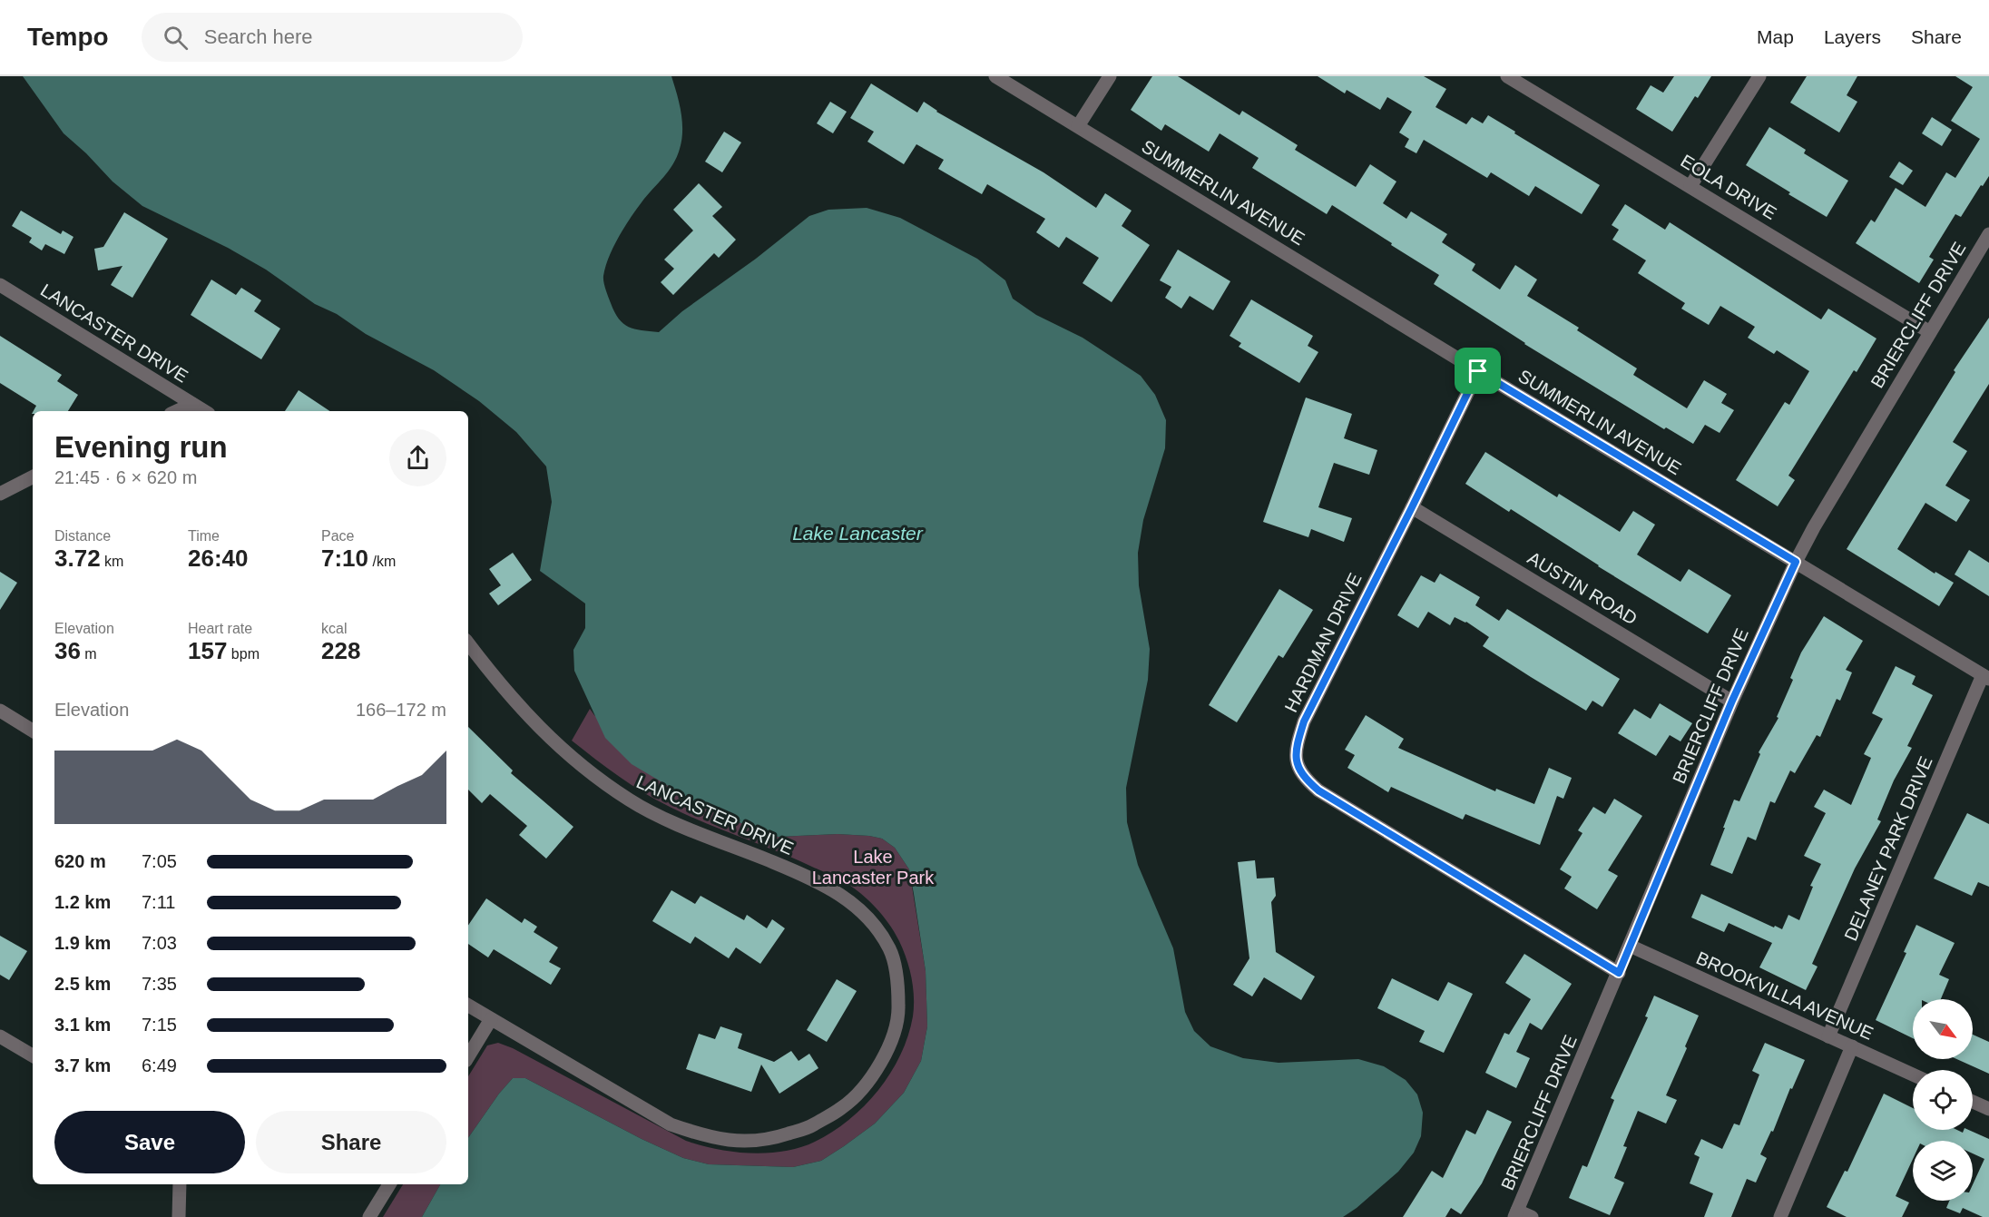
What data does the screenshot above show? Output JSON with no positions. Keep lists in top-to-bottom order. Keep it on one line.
{"streets":{"street":["EOLA DRIVE","SUMMERLIN AVENUE","BRIERCLIFF DRIVE","LANCASTER DRIVE","AUSTIN ROAD","HARDMAN DRIVE","DELANEY PARK DRIVE","BROOKVILLA AVENUE"]},"crossings":[["EOLA DRIVE","BRIERCLIFF DRIVE"],["SUMMERLIN AVENUE","BRIERCLIFF DRIVE"],["SUMMERLIN AVENUE","HARDMAN DRIVE"],["SUMMERLIN AVENUE","DELANEY PARK DRIVE"],["BRIERCLIFF DRIVE","AUSTIN ROAD"],["BRIERCLIFF DRIVE","HARDMAN DRIVE"],["BRIERCLIFF DRIVE","BROOKVILLA AVENUE"],["AUSTIN ROAD","HARDMAN DRIVE"],["DELANEY PARK DRIVE","BROOKVILLA AVENUE"]],"water":["Lake Lancaster"],"parks":["Lake Lancaster Park"],"north":"bottom right","page":{"header":"Tempo","search":"Search here","nav":["Map","Layers","Share"],"heading":["Evening run","21:45 · 6 × 620 m"],"stats":[["Distance","3.72 km"],["Time","26:40"],["Pace","7:10 /km"],["Elevation","36 m"],["Heart rate","157 bpm"],["kcal","228"]],"chart":["Elevation","166–172 m"],"list":[{"name":"620 m","note":"7:05"},{"name":"1.2 km","note":"7:11"},{"name":"1.9 km","note":"7:03"},{"name":"2.5 km","note":"7:35"},{"name":"3.1 km","note":"7:15"},{"name":"3.7 km","note":"6:49"}],"buttons":["Save","Share"]}}
